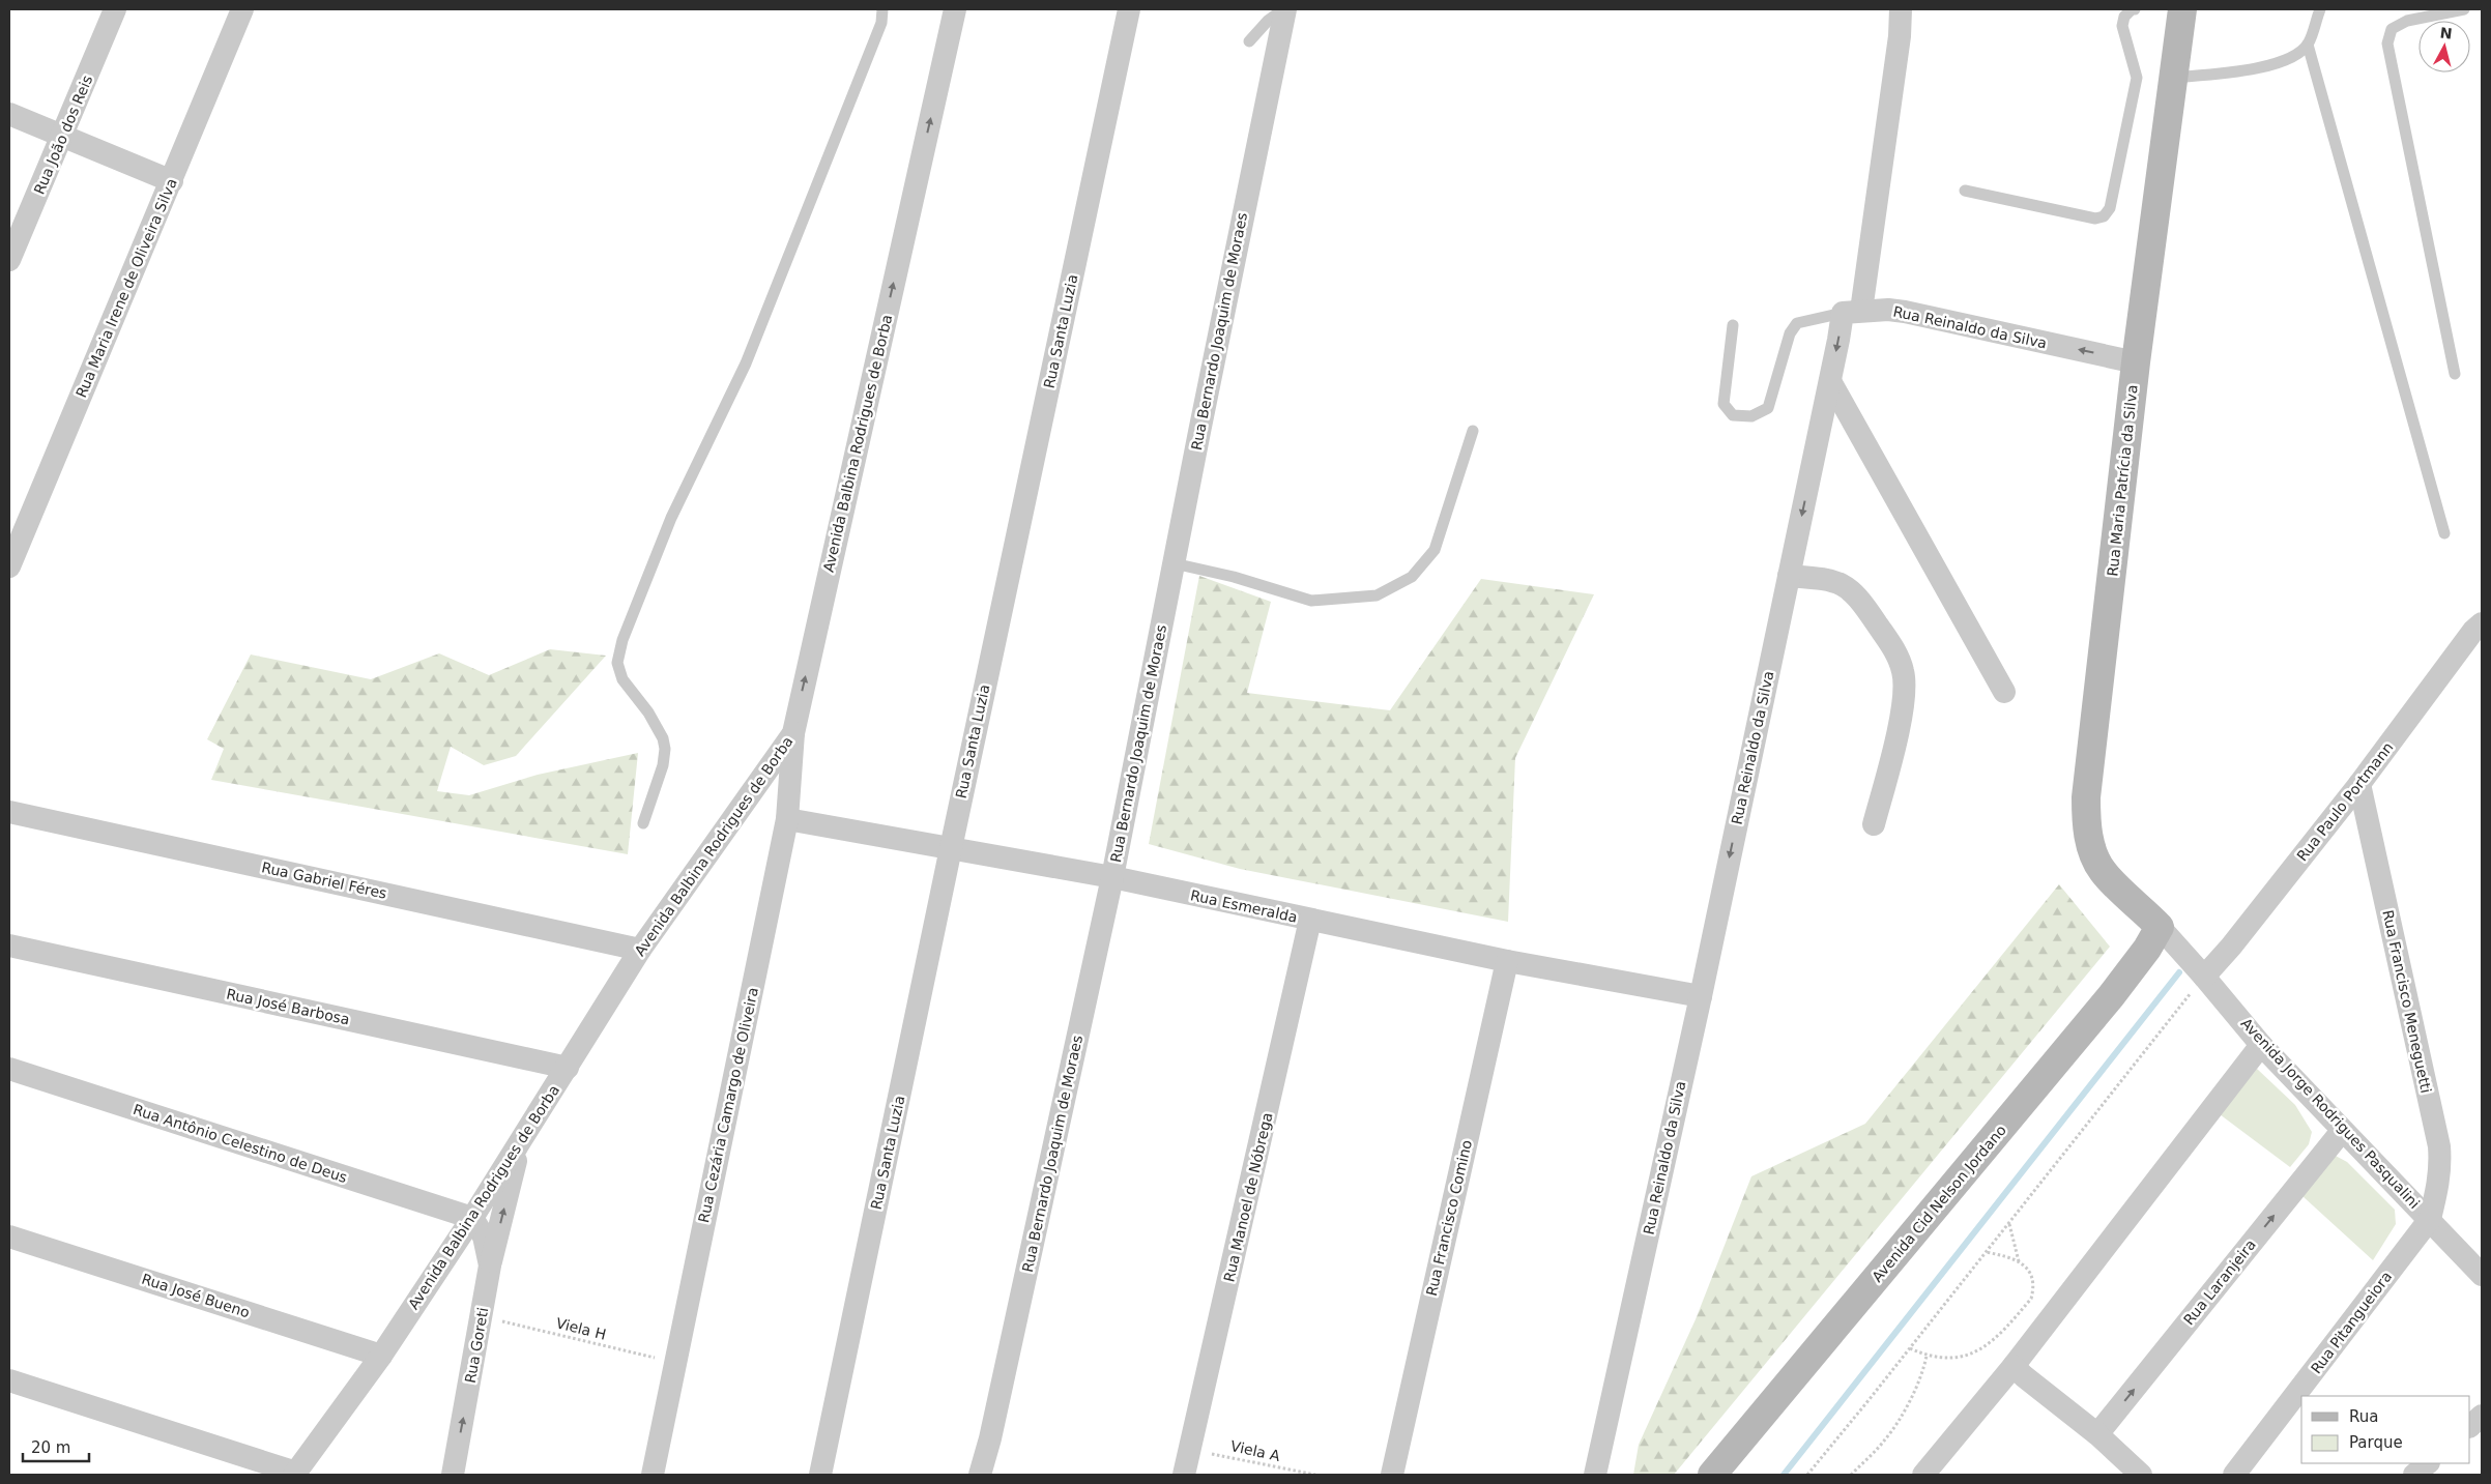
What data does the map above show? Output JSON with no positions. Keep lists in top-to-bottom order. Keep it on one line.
{"streets":{"street":["Rua João dos Reis","Rua Maria Irene de Oliveira Silva","Rua Reinaldo da Silva","Rua Santa Luzia","Rua Bernardo Joaquim de Moraes","Avenida Balbina Rodrigues de Borba","Rua Maria Patrícia da Silva","Rua Paulo Portmann","Rua Gabriel Féres","Rua Esmeralda","Rua Francisco Meneguetti","Rua José Barbosa","Rua Cezária Camargo de Oliveira","Avenida Jorge Rodrigues Pasqualini","Rua Antônio Celestino de Deus","Rua Manoel de Nóbrega","Avenida Cid Nelson Jordano","Rua Francisco Comino","Rua Laranjeira","Rua José Bueno","Rua Pitangueiora","Rua Goreti"],"path":["Viela H","Viela A"]},"crossings":[["Rua Reinaldo da Silva","Rua Maria Patrícia da Silva"],["Rua Reinaldo da Silva","Rua Esmeralda"],["Rua Santa Luzia","Rua Esmeralda"],["Rua Bernardo Joaquim de Moraes","Rua Esmeralda"],["Avenida Balbina Rodrigues de Borba","Rua Gabriel Féres"],["Avenida Balbina Rodrigues de Borba","Rua José Barbosa"],["Avenida Balbina Rodrigues de Borba","Rua Cezária Camargo de Oliveira"],["Avenida Balbina Rodrigues de Borba","Rua Antônio Celestino de Deus"],["Avenida Balbina Rodrigues de Borba","Rua José Bueno"],["Avenida Balbina Rodrigues de Borba","Rua Goreti"],["Rua Maria Patrícia da Silva","Avenida Jorge Rodrigues Pasqualini"],["Rua Maria Patrícia da Silva","Avenida Cid Nelson Jordano"],["Rua Paulo Portmann","Rua Francisco Meneguetti"],["Rua Paulo Portmann","Avenida Jorge Rodrigues Pasqualini"],["Rua Esmeralda","Rua Cezária Camargo de Oliveira"],["Rua Esmeralda","Rua Manoel de Nóbrega"],["Rua Esmeralda","Rua Francisco Comino"],["Rua Francisco Meneguetti","Avenida Jorge Rodrigues Pasqualini"],["Rua Francisco Meneguetti","Rua Pitangueiora"],["Rua Cezária Camargo de Oliveira","Viela H"],["Avenida Jorge Rodrigues Pasqualini","Avenida Cid Nelson Jordano"],["Avenida Jorge Rodrigues Pasqualini","Rua Laranjeira"],["Avenida Jorge Rodrigues Pasqualini","Rua Pitangueiora"],["Rua Antônio Celestino de Deus","Rua Goreti"],["Rua Manoel de Nóbrega","Viela A"],["Viela H","Rua Goreti"]],"one_way":["Avenida Balbina Rodrigues de Borba","Rua Goreti"],"legend":["Rua","Parque"],"scale_bar":"20 m","north":"top"}
